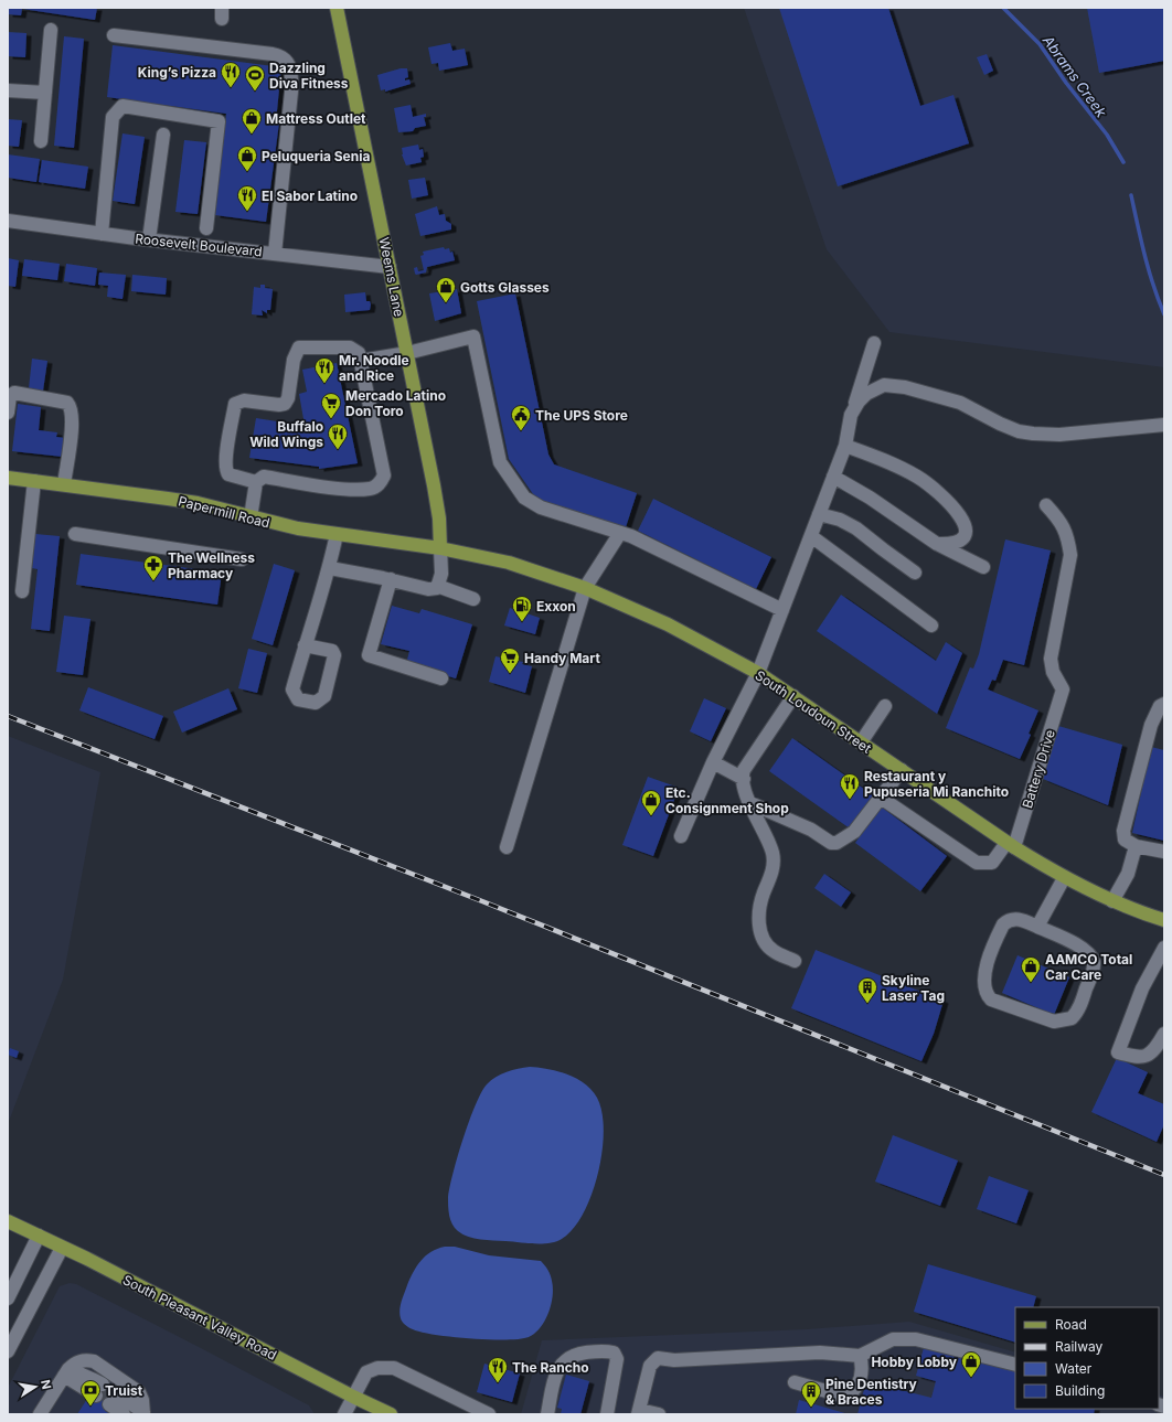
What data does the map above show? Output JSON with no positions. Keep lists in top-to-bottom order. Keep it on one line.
{"streets":{"main road":["Weems Lane","Papermill Road","South Loudoun Street","South Pleasant Valley Road"],"street":["Roosevelt Boulevard","Battery Drive"]},"crossings":[["Roosevelt Boulevard","Weems Lane"],["Weems Lane","Papermill Road"],["Weems Lane","South Loudoun Street"],["Papermill Road","South Loudoun Street"],["South Loudoun Street","Battery Drive"]],"water":["Abrams Creek"],"places":{"restaurant":["King’s Pizza","El Sabor Latino","Mr. Noodle and Rice","Buffalo Wild Wings","Restaurant y Pupuseria Mi Ranchito","The Rancho"],"sports":["Dazzling Diva Fitness"],"shop":["Mattress Outlet","Peluqueria Senia","Gotts Glasses","Etc. Consignment Shop","AAMCO Total Car Care","Hobby Lobby"],"supermarket":["Mercado Latino Don Toro","Handy Mart"],"public building":["The UPS Store"],"pharmacy":["The Wellness Pharmacy"],"fuel station":["Exxon"],"building":["Skyline Laser Tag","Pine Dentistry & Braces"],"bank":["Truist"]},"legend":["Road","Railway","Water","Building"],"north":"right"}
